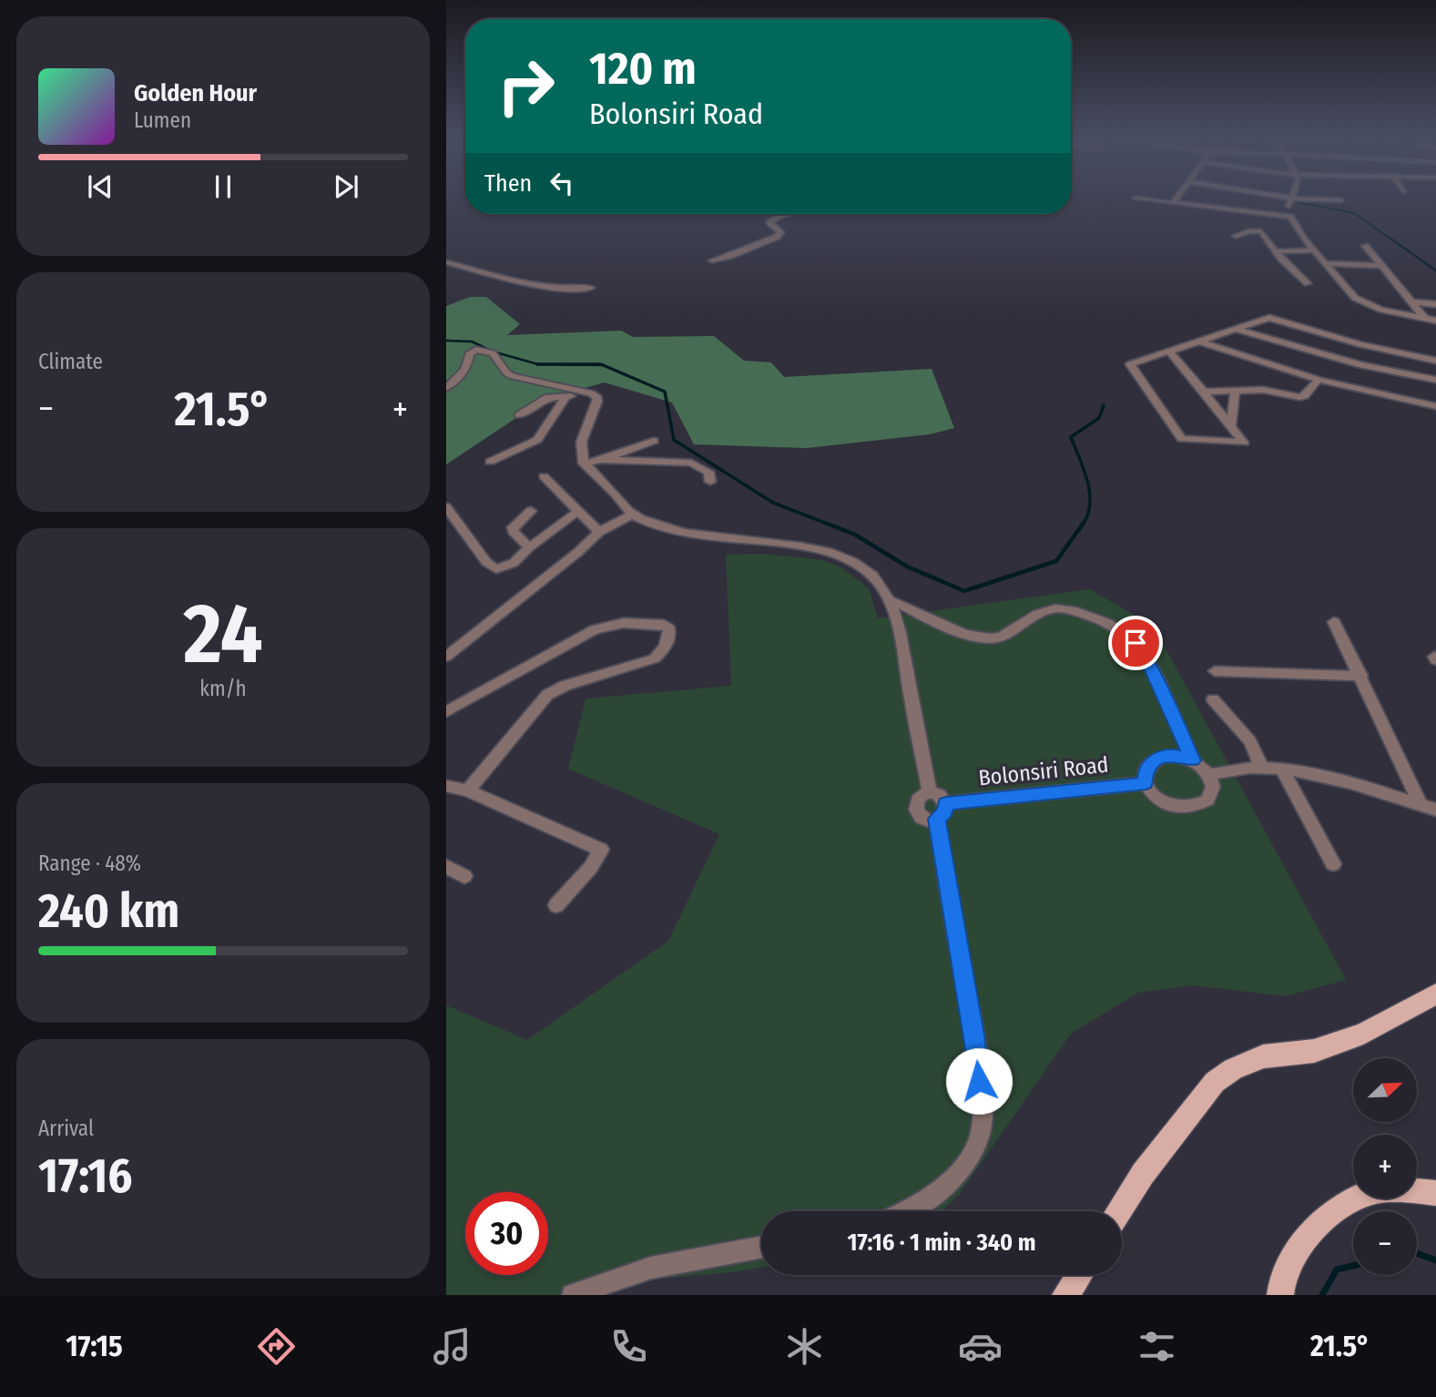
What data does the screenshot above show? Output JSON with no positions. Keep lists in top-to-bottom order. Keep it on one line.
{"streets":{"street":["Bolonsiri Road"]},"north":"top right","page":{"turn":["120 m","Bolonsiri Road"],"song":["Golden Hour","Lumen"],"then":"Then","tile":["Climate",["24","km/h"],["Range · 48%","240 km"],["Arrival","17:16"]],"heat":["−","21.5°","+"],"map_buttons":["+","−"],"limit":"30","trip":"17:16 · 1 min · 340 m","tabs":["17:15","21.5°"]}}
